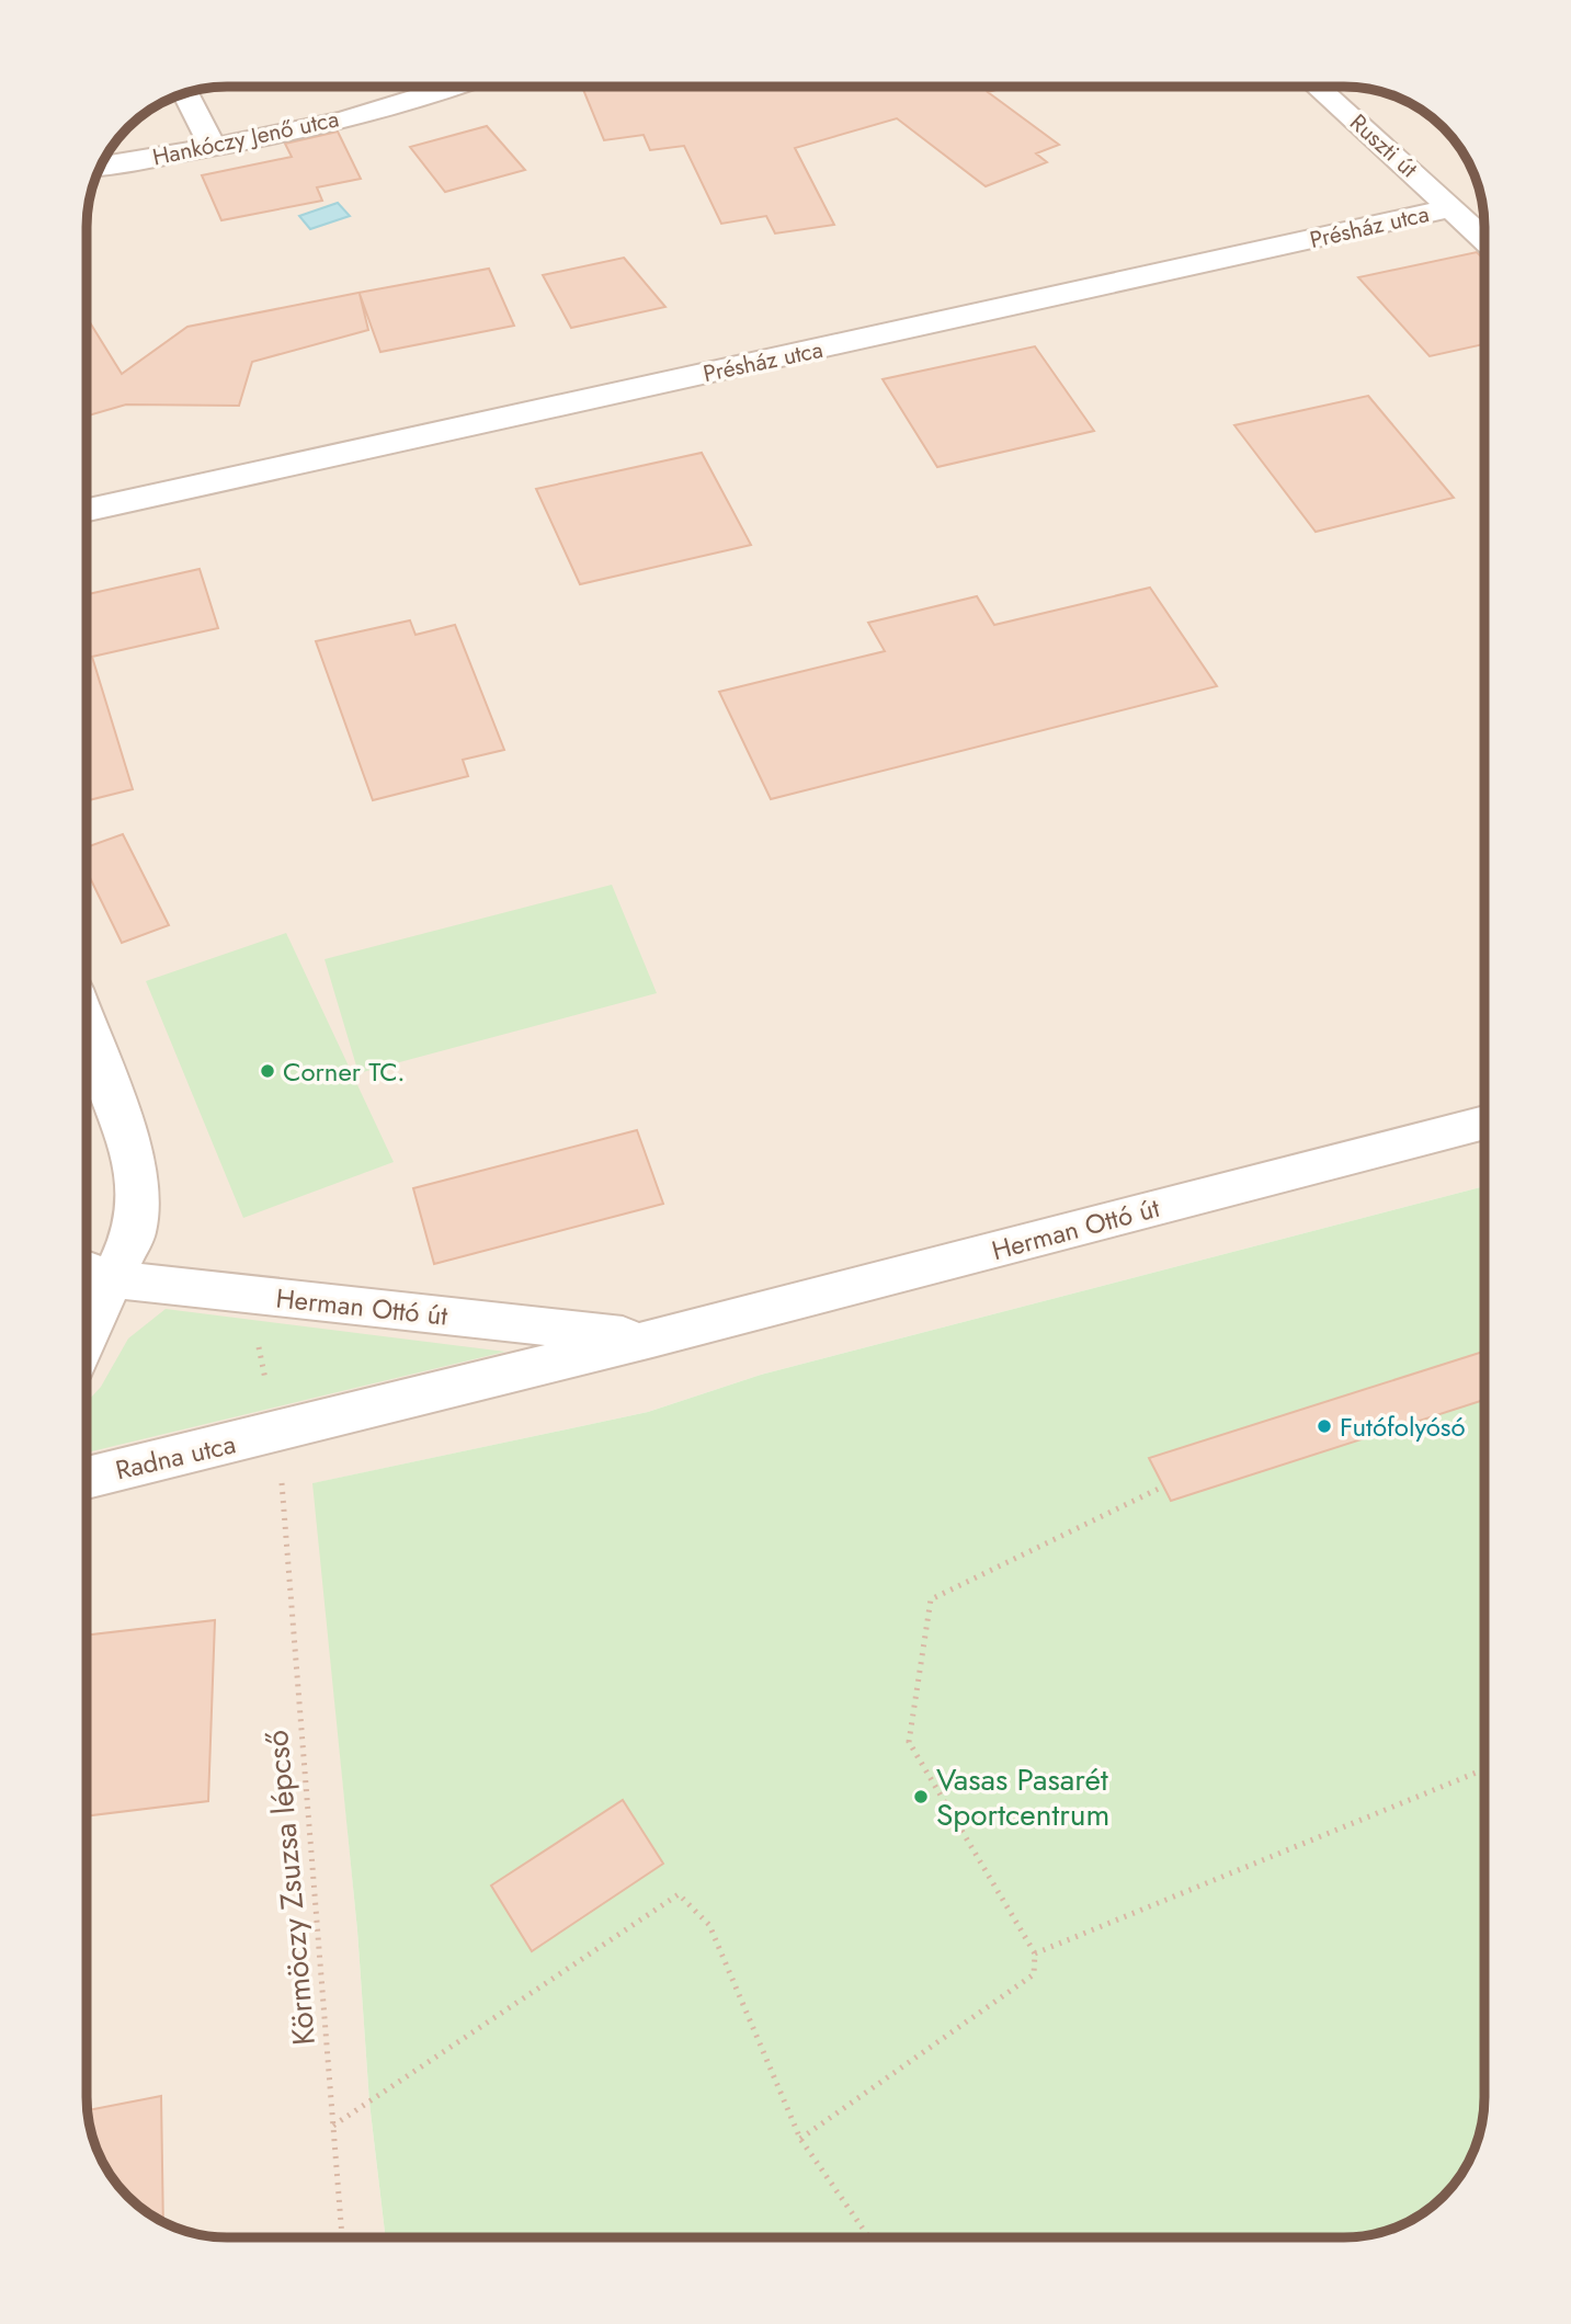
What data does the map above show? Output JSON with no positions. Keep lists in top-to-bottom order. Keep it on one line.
{"streets":{"street":["Hankóczy Jenő utca","Ruszti út","Présház utca","Herman Ottó út","Radna utca"],"path":["Körmöczy Zsuzsa lépcső"]},"crossings":[["Ruszti út","Présház utca"],["Herman Ottó út","Radna utca"]],"places":["Corner TC.","Futófolyósó","Vasas Pasarét Sportcentrum"]}
